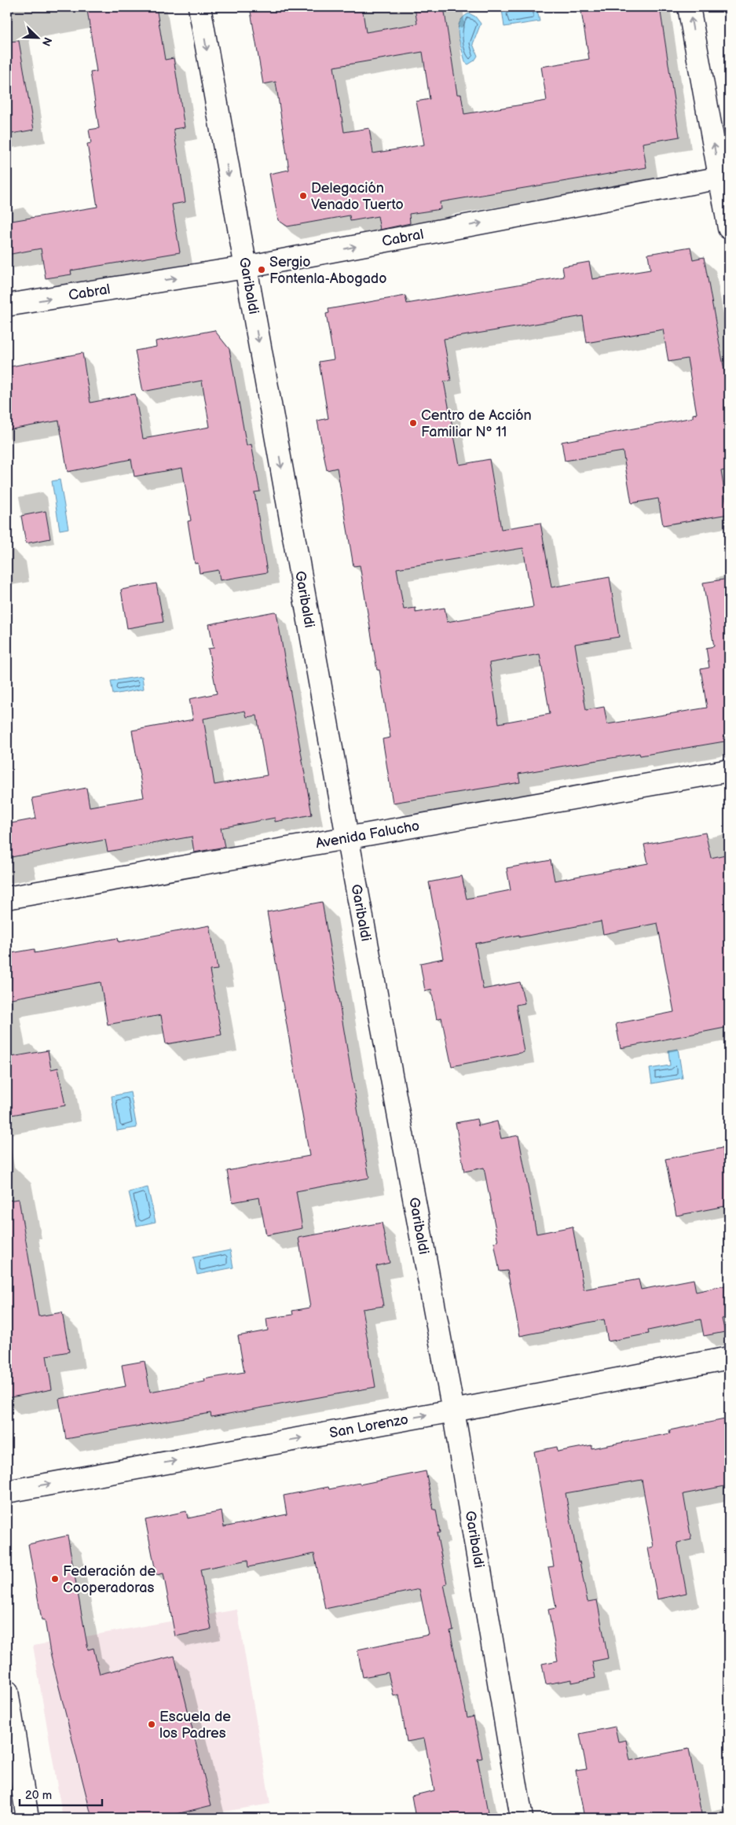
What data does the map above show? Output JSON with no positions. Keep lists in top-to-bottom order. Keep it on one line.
{"streets":{"street":["Cabral","Garibaldi","Avenida Falucho","San Lorenzo"]},"crossings":[["Cabral","Garibaldi"],["Garibaldi","Avenida Falucho"],["Garibaldi","San Lorenzo"]],"one_way":["Cabral","Garibaldi","San Lorenzo"],"places":["Delegación Venado Tuerto","Sergio Fontenla-Abogado","Centro de Acción Familiar Nº 11","Federación de Cooperadoras","Escuela de los Padres"],"scale_bar":"20 m","north":"bottom right"}
